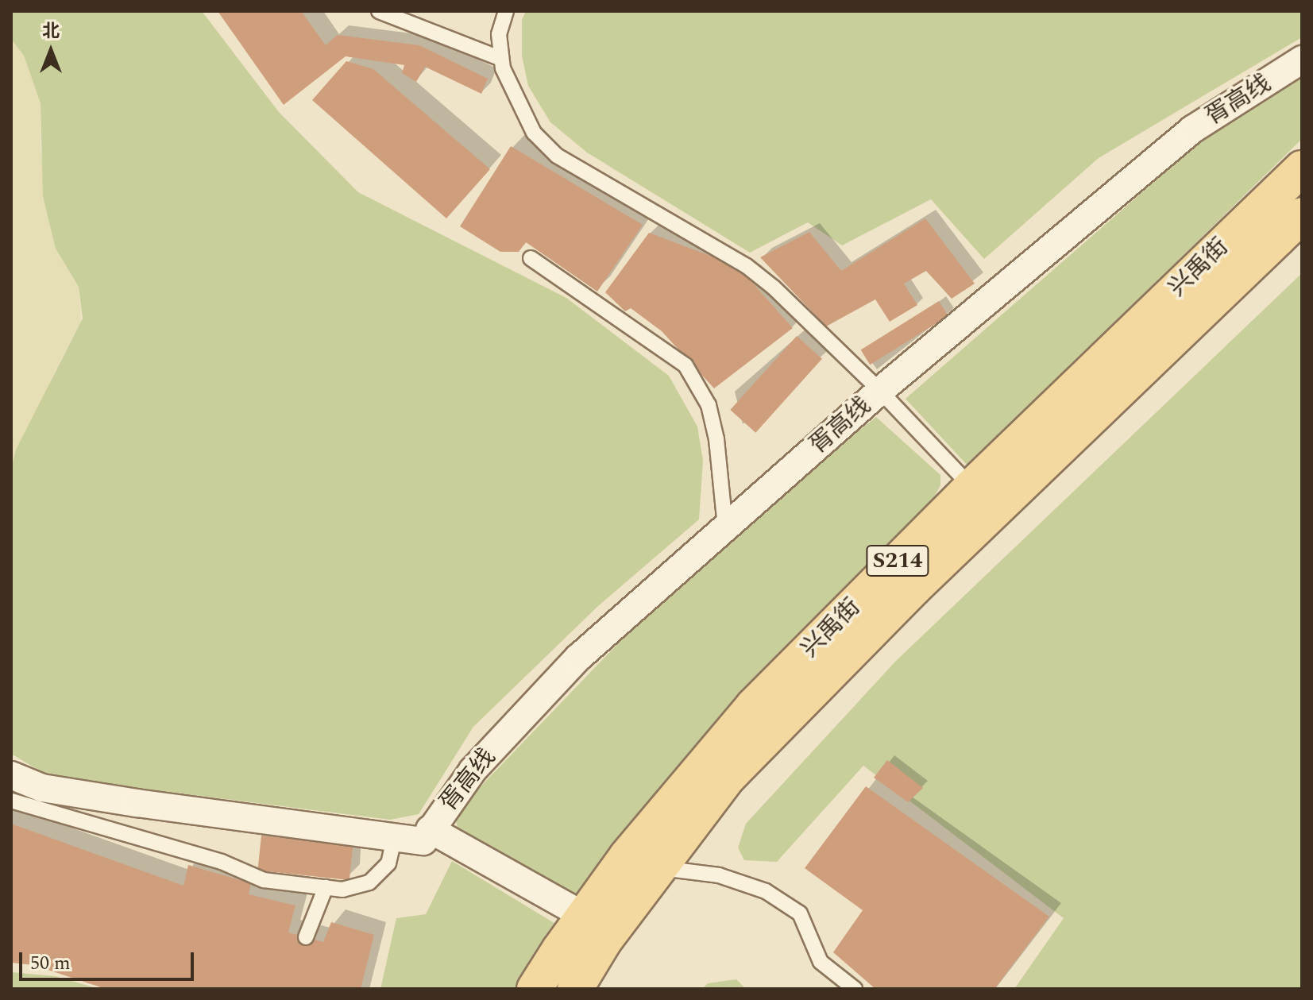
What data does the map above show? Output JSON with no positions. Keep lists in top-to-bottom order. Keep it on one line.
{"streets":{"main road":["兴禹街","S214"],"street":["胥高线"]},"scale_bar":"50 m","north":"top"}
